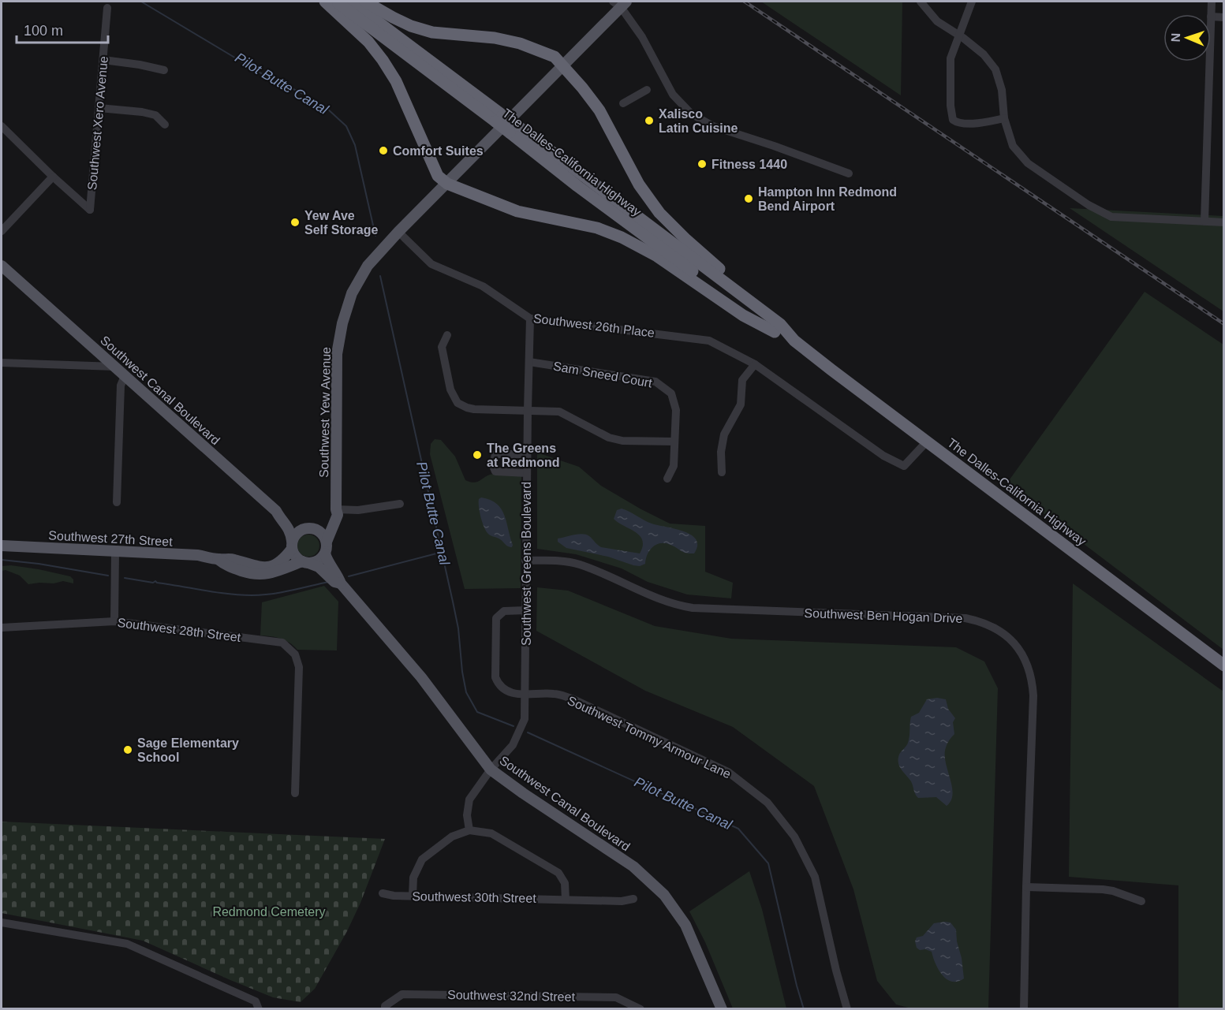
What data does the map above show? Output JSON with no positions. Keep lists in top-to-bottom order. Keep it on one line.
{"streets":{"highway":["The Dalles-California Highway"],"main road":["Southwest Canal Boulevard","Southwest Yew Avenue","Southwest 27th Street"],"street":["Southwest Xero Avenue","Southwest 26th Place","Sam Sneed Court","Southwest Greens Boulevard","Southwest Ben Hogan Drive","Southwest 28th Street","Southwest Tommy Armour Lane","Southwest 30th Street","Southwest 32nd Street"]},"crossings":[["The Dalles-California Highway","Southwest 26th Place"],["Southwest 26th Place","Southwest Yew Avenue"],["Southwest 26th Place","Southwest Greens Boulevard"],["Sam Sneed Court","Southwest Greens Boulevard"],["Southwest Canal Boulevard","Southwest Yew Avenue"],["Southwest Canal Boulevard","Southwest 27th Street"],["Southwest Canal Boulevard","Southwest Greens Boulevard"],["Southwest Yew Avenue","Southwest 27th Street"],["Southwest Greens Boulevard","Southwest Ben Hogan Drive"],["Southwest Greens Boulevard","Southwest Tommy Armour Lane"]],"water":["Pilot Butte Canal"],"parks":["Redmond Cemetery"],"places":["Xalisco Latin Cuisine","Comfort Suites","Fitness 1440","Hampton Inn Redmond Bend Airport","Yew Ave Self Storage","The Greens at Redmond","Sage Elementary School"],"scale_bar":"100 m","north":"left"}
